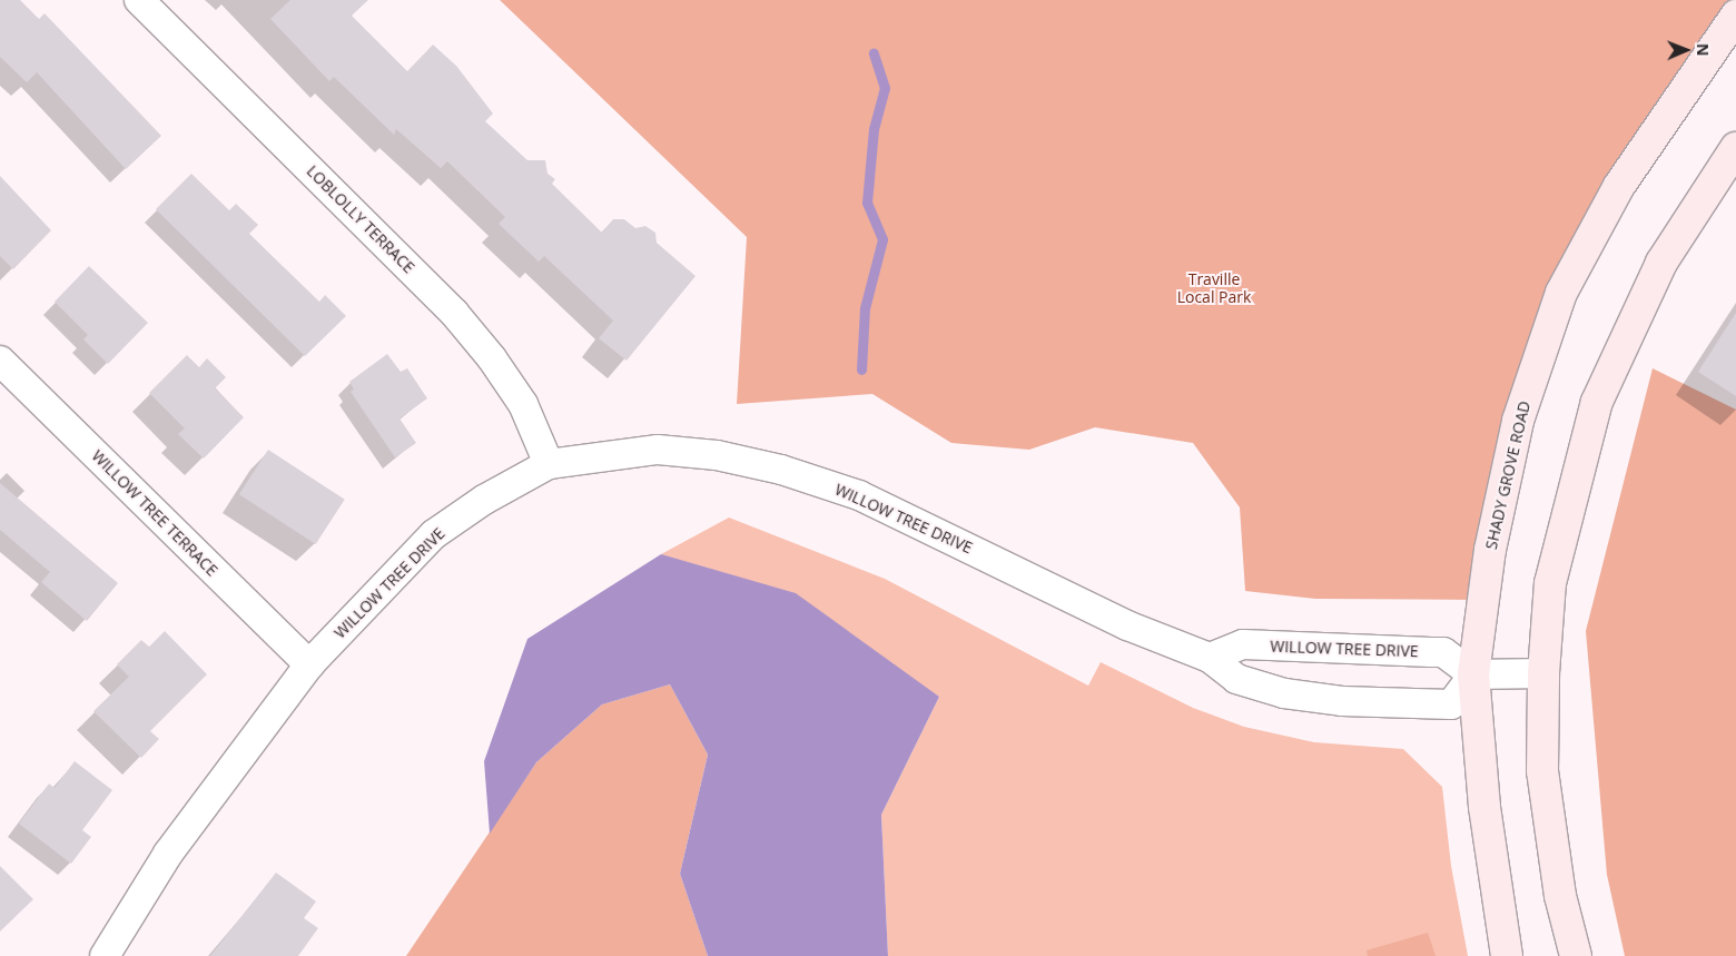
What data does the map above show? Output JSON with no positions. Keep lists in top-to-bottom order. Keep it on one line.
{"streets":{"main road":["SHADY GROVE ROAD"],"street":["LOBLOLLY TERRACE","WILLOW TREE TERRACE","WILLOW TREE DRIVE"]},"crossings":[["LOBLOLLY TERRACE","WILLOW TREE DRIVE"],["SHADY GROVE ROAD","WILLOW TREE DRIVE"],["WILLOW TREE TERRACE","WILLOW TREE DRIVE"]],"parks":["Traville Local Park"],"north":"right"}
